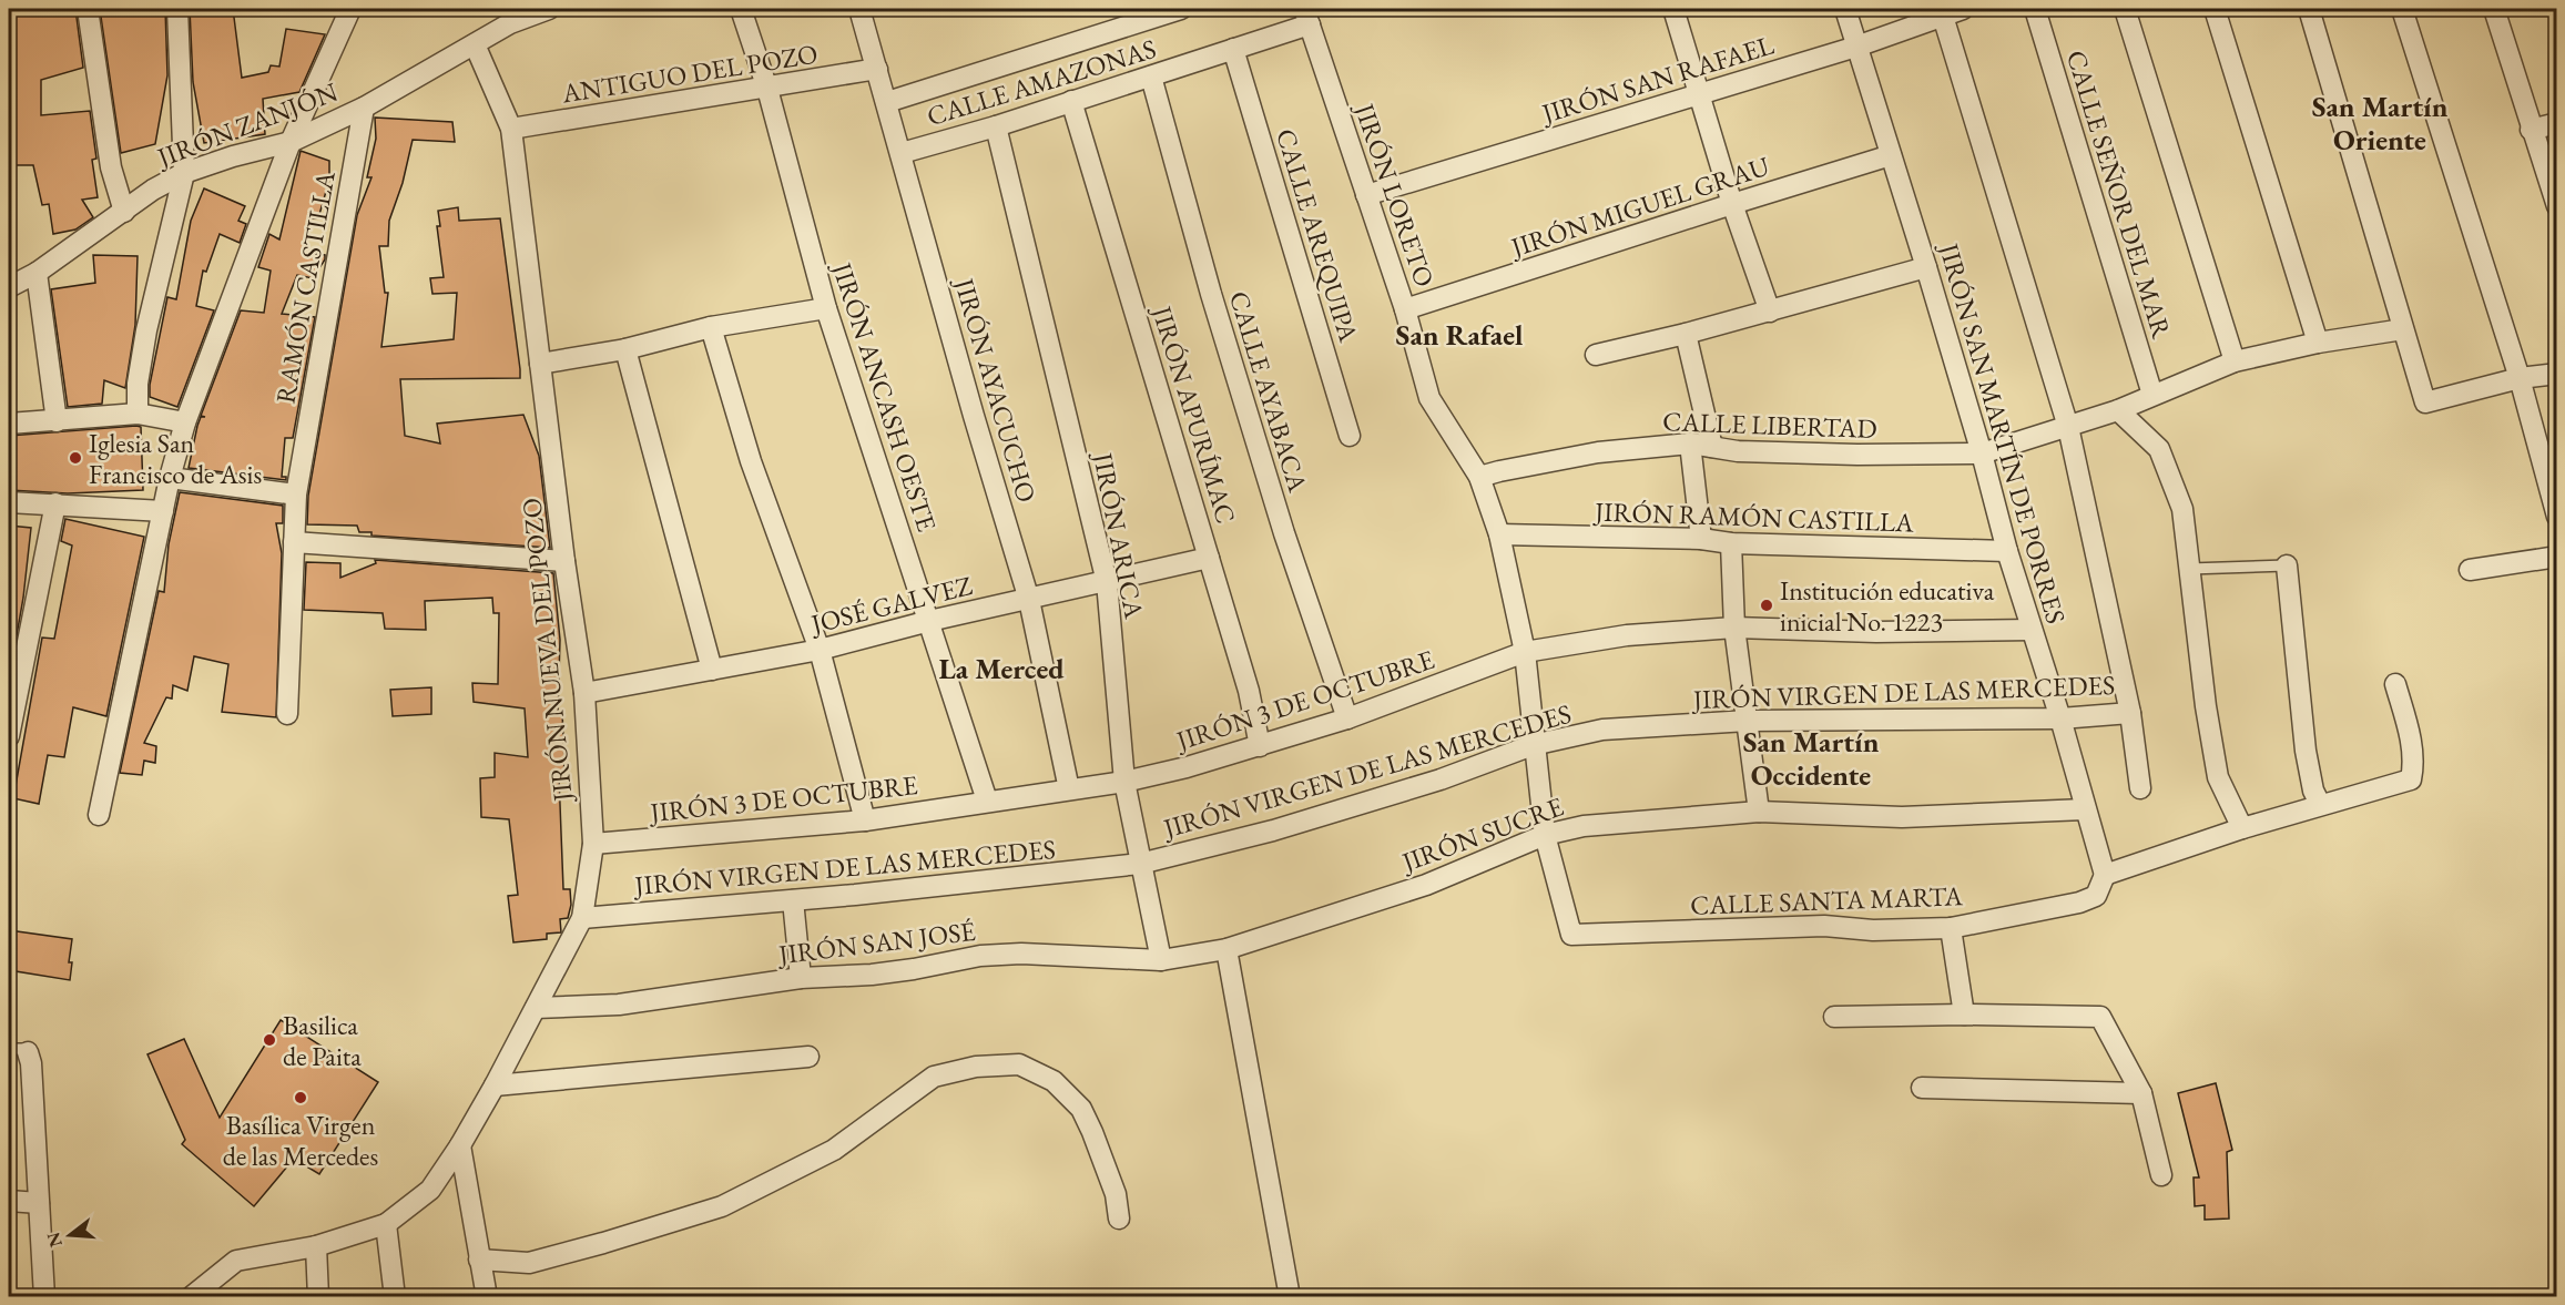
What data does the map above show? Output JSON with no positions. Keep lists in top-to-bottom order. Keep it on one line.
{"streets":{"street":["ANTIGUO DEL POZO","JIRÓN SAN RAFAEL","CALLE AMAZONAS","JIRÓN ZANJÓN","CALLE SEÑOR DEL MAR","JIRÓN LORETO","JIRÓN MIGUEL GRAU","CALLE AREQUIPA","RAMÓN CASTILLA","JIRÓN AYACUCHO","CALLE AYABACA","JIRÓN ANCASH OESTE","JIRÓN APURÍMAC","CALLE LIBERTAD","JIRÓN SAN MARTÍN DE PORRES","JIRÓN RAMÓN CASTILLA","JIRÓN ARICA","JOSÉ GALVEZ","JIRÓN NUEVA DEL POZO","JIRÓN VIRGEN DE LAS MERCEDES","JIRÓN 3 DE OCTUBRE","JIRÓN SUCRE","CALLE SANTA MARTA","JIRÓN SAN JOSÉ"]},"crossings":[["ANTIGUO DEL POZO","JIRÓN AYACUCHO"],["ANTIGUO DEL POZO","JIRÓN ANCASH OESTE"],["ANTIGUO DEL POZO","JIRÓN NUEVA DEL POZO"],["JIRÓN SAN RAFAEL","JIRÓN LORETO"],["JIRÓN SAN RAFAEL","JIRÓN SAN MARTÍN DE PORRES"],["CALLE AMAZONAS","JIRÓN LORETO"],["CALLE AMAZONAS","CALLE AREQUIPA"],["CALLE AMAZONAS","JIRÓN AYACUCHO"],["CALLE AMAZONAS","CALLE AYABACA"],["CALLE AMAZONAS","JIRÓN APURÍMAC"],["CALLE AMAZONAS","JIRÓN ARICA"],["JIRÓN ZANJÓN","RAMÓN CASTILLA"],["JIRÓN ZANJÓN","JIRÓN NUEVA DEL POZO"],["CALLE SEÑOR DEL MAR","CALLE LIBERTAD"],["JIRÓN LORETO","JIRÓN MIGUEL GRAU"],["JIRÓN LORETO","CALLE LIBERTAD"],["JIRÓN LORETO","JIRÓN RAMÓN CASTILLA"],["JIRÓN LORETO","JIRÓN VIRGEN DE LAS MERCEDES"],["JIRÓN LORETO","JIRÓN 3 DE OCTUBRE"],["JIRÓN LORETO","JIRÓN SUCRE"],["JIRÓN LORETO","CALLE SANTA MARTA"],["JIRÓN MIGUEL GRAU","JIRÓN SAN MARTÍN DE PORRES"],["JIRÓN AYACUCHO","JOSÉ GALVEZ"],["JIRÓN AYACUCHO","JIRÓN 3 DE OCTUBRE"],["CALLE AYABACA","JIRÓN 3 DE OCTUBRE"],["JIRÓN ANCASH OESTE","JOSÉ GALVEZ"],["JIRÓN ANCASH OESTE","JIRÓN 3 DE OCTUBRE"],["JIRÓN APURÍMAC","JOSÉ GALVEZ"],["JIRÓN APURÍMAC","JIRÓN 3 DE OCTUBRE"],["CALLE LIBERTAD","JIRÓN SAN MARTÍN DE PORRES"],["JIRÓN SAN MARTÍN DE PORRES","JIRÓN RAMÓN CASTILLA"],["JIRÓN SAN MARTÍN DE PORRES","JIRÓN VIRGEN DE LAS MERCEDES"],["JIRÓN SAN MARTÍN DE PORRES","JIRÓN 3 DE OCTUBRE"],["JIRÓN SAN MARTÍN DE PORRES","JIRÓN SUCRE"],["JIRÓN SAN MARTÍN DE PORRES","CALLE SANTA MARTA"],["JIRÓN ARICA","JOSÉ GALVEZ"],["JIRÓN ARICA","JIRÓN VIRGEN DE LAS MERCEDES"],["JIRÓN ARICA","JIRÓN 3 DE OCTUBRE"],["JIRÓN ARICA","JIRÓN SAN JOSÉ"],["JOSÉ GALVEZ","JIRÓN NUEVA DEL POZO"],["JIRÓN NUEVA DEL POZO","JIRÓN VIRGEN DE LAS MERCEDES"],["JIRÓN NUEVA DEL POZO","JIRÓN 3 DE OCTUBRE"],["JIRÓN NUEVA DEL POZO","JIRÓN SAN JOSÉ"],["JIRÓN SUCRE","JIRÓN SAN JOSÉ"]],"districts":["San Martín Oriente","San Rafael","La Merced","San Martín Occidente"],"places":["Iglesia San Francisco de Asis","Institución educativa inicial No. 1223","Basilica de Paita","Basílica Virgen de las Mercedes"],"north":"left"}
